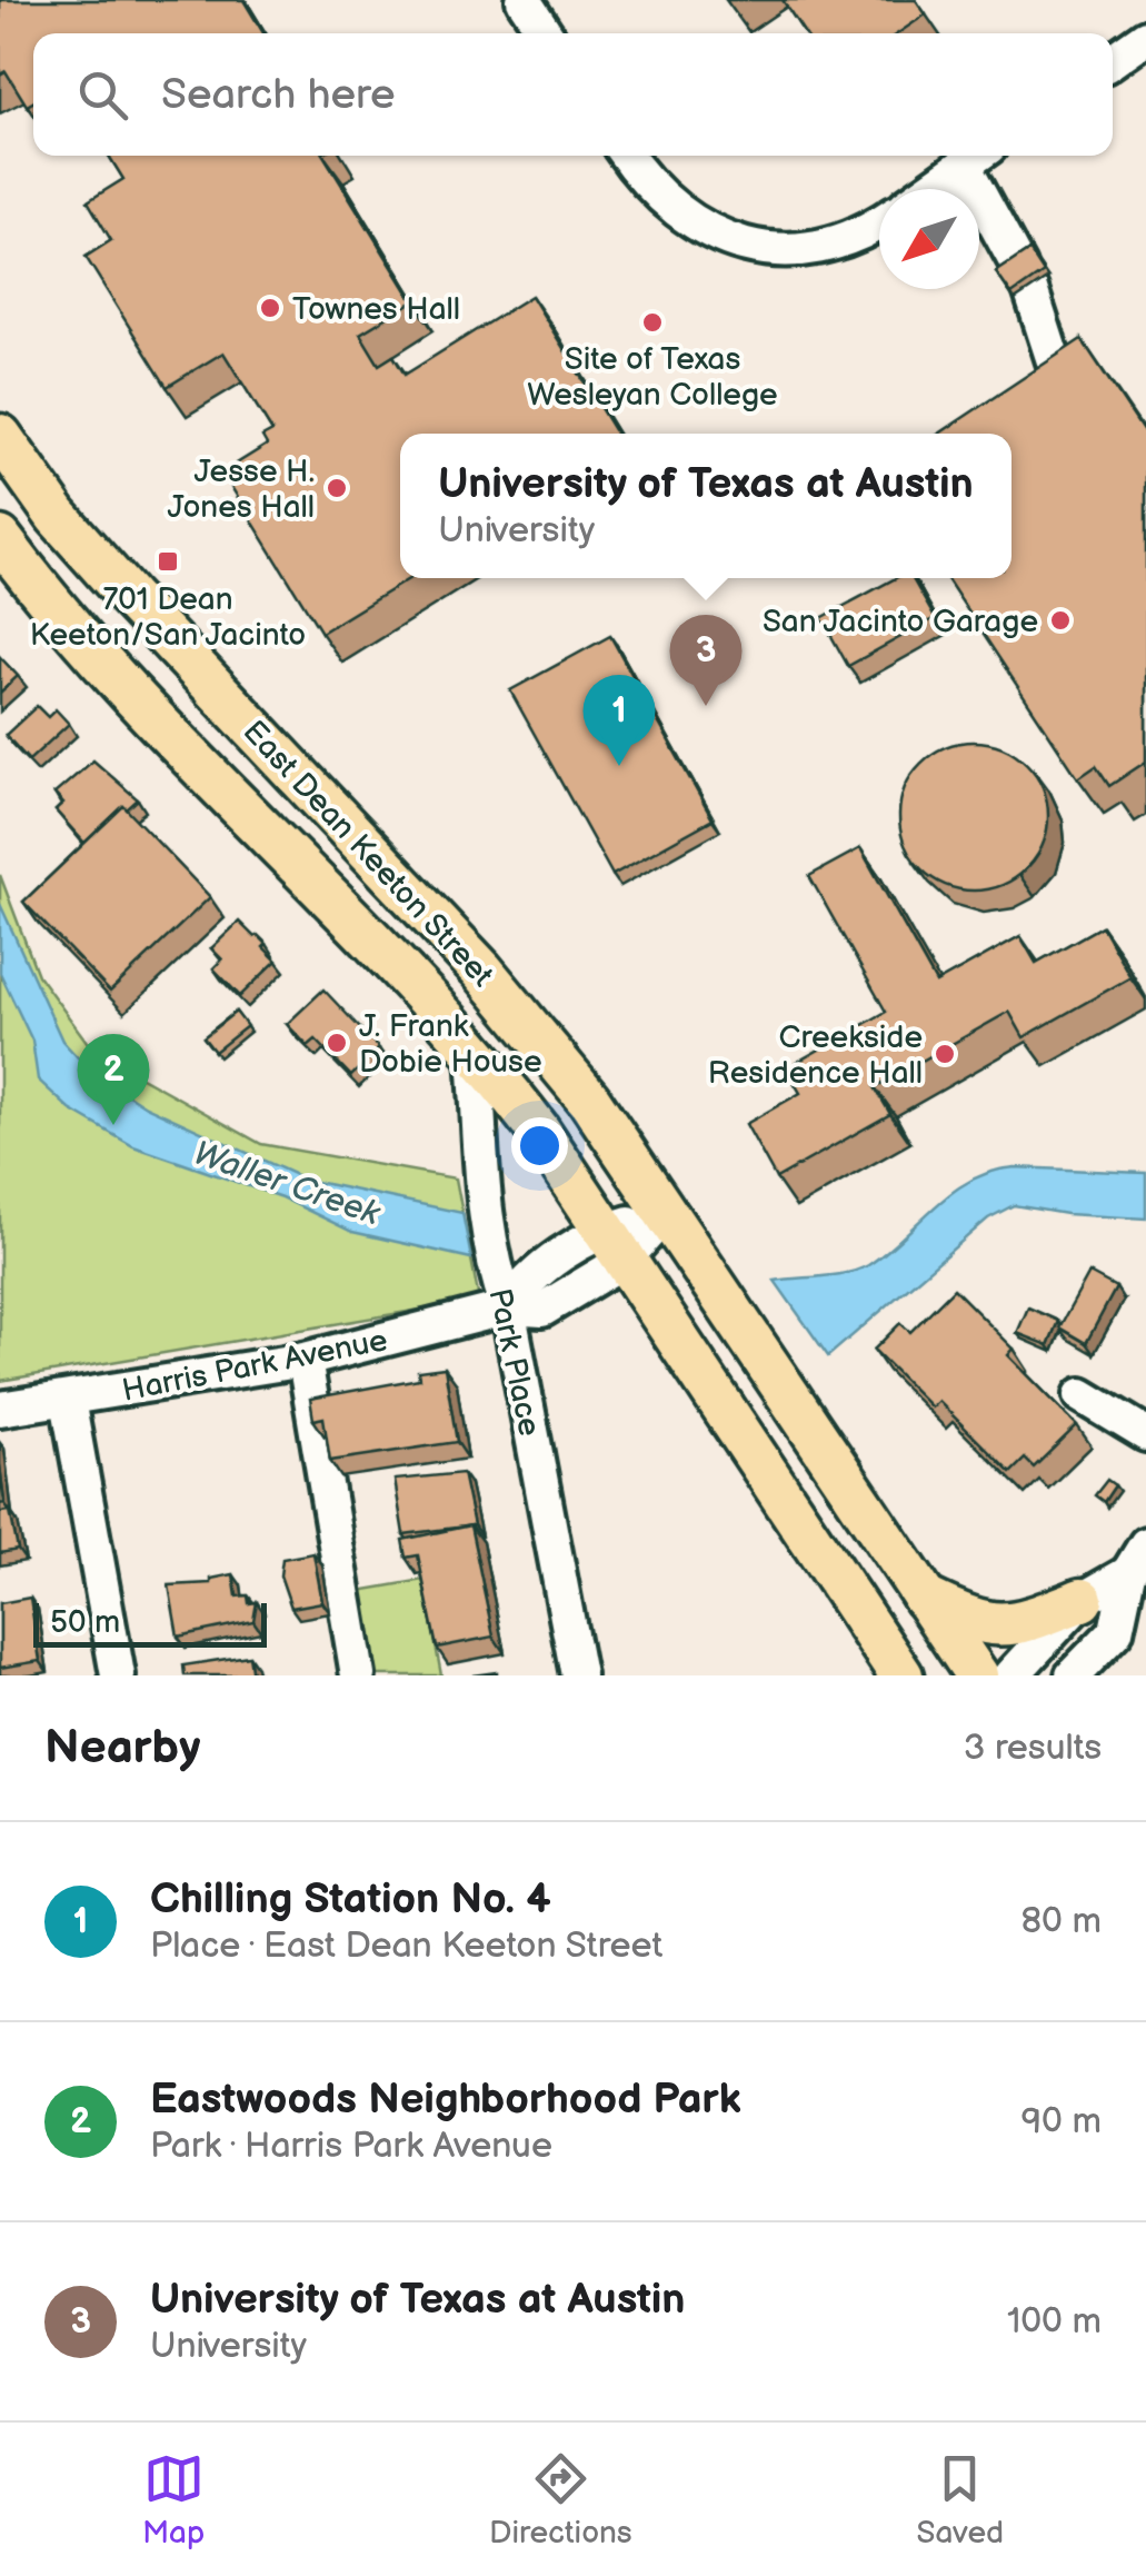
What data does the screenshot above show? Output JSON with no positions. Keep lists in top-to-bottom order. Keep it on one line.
{"streets":{"main road":["East Dean Keeton Street"],"street":["Park Place","Harris Park Avenue"]},"crossings":[["East Dean Keeton Street","Park Place"],["Park Place","Harris Park Avenue"]],"water":["Waller Creek"],"places":{"other":["Townes Hall","Site of Texas Wesleyan College","Jesse H. Jones Hall","San Jacinto Garage","J. Frank Dobie House","Creekside Residence Hall"],"transit":["701 Dean Keeton/San Jacinto"]},"scale_bar":"50 m","north":"bottom left","page":{"search":"Search here","popup":["University of Texas at Austin","University"],"pins":["3","1","2"],"scale":"50 m","heading":["Nearby","3 results"],"list":[{"mark":"1","name":"Chilling Station No. 4","note":"Place · East Dean Keeton Street","value":"80 m"},{"mark":"2","name":"Eastwoods Neighborhood Park","note":"Park · Harris Park Avenue","value":"90 m"},{"mark":"3","name":"University of Texas at Austin","note":"University","value":"100 m"}],"nav":["Map","Directions","Saved"]}}
